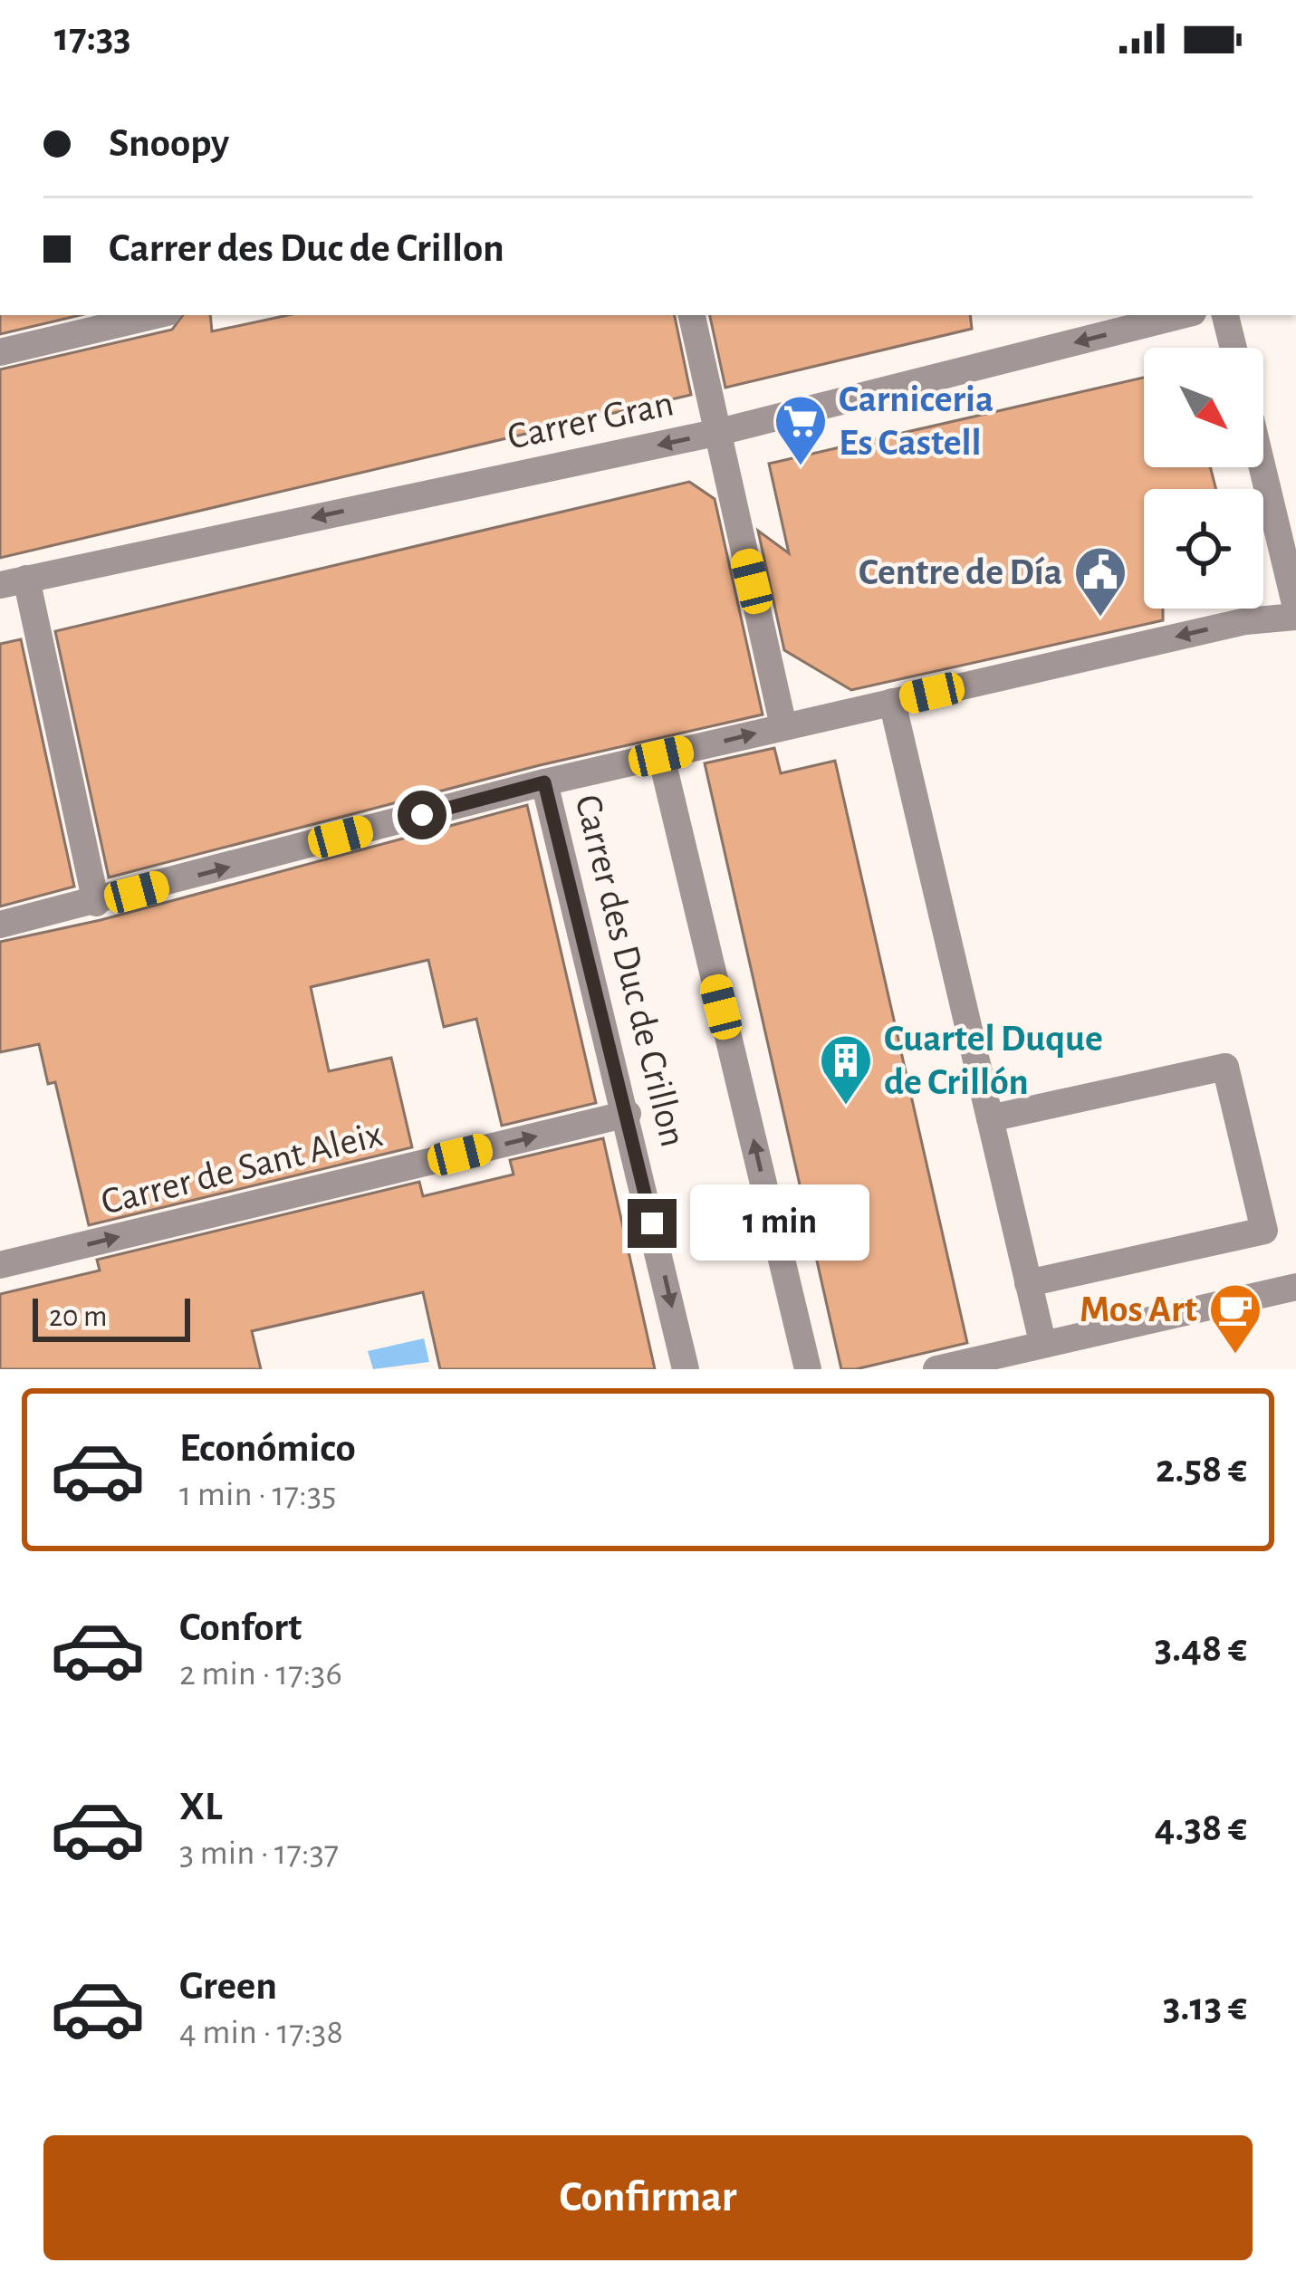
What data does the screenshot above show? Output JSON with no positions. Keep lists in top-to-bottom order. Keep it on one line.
{"streets":{"street":["Carrer Gran","Carrer des Duc de Crillon","Carrer de Sant Aleix"]},"crossings":[["Carrer des Duc de Crillon","Carrer de Sant Aleix"]],"one_way":["Carrer Gran","Carrer de Sant Aleix"],"places":{"supermarket":["Carniceria Es Castell"],"public building":["Centre de Día"],"building":["Cuartel Duque de Crillón"],"cafe":["Mos Art"]},"scale_bar":"20 m","north":"bottom right","page":{"status":"17:33","banner":["Snoopy","Carrer des Duc de Crillon"],"bubble":"1 min","scale":"20 m","list":[{"name":"Económico","note":"1 min · 17:35","value":"2.58 €"},{"name":"Confort","note":"2 min · 17:36","value":"3.48 €"},{"name":"XL","note":"3 min · 17:37","value":"4.38 €"},{"name":"Green","note":"4 min · 17:38","value":"3.13 €"}],"buttons":"Confirmar"}}
